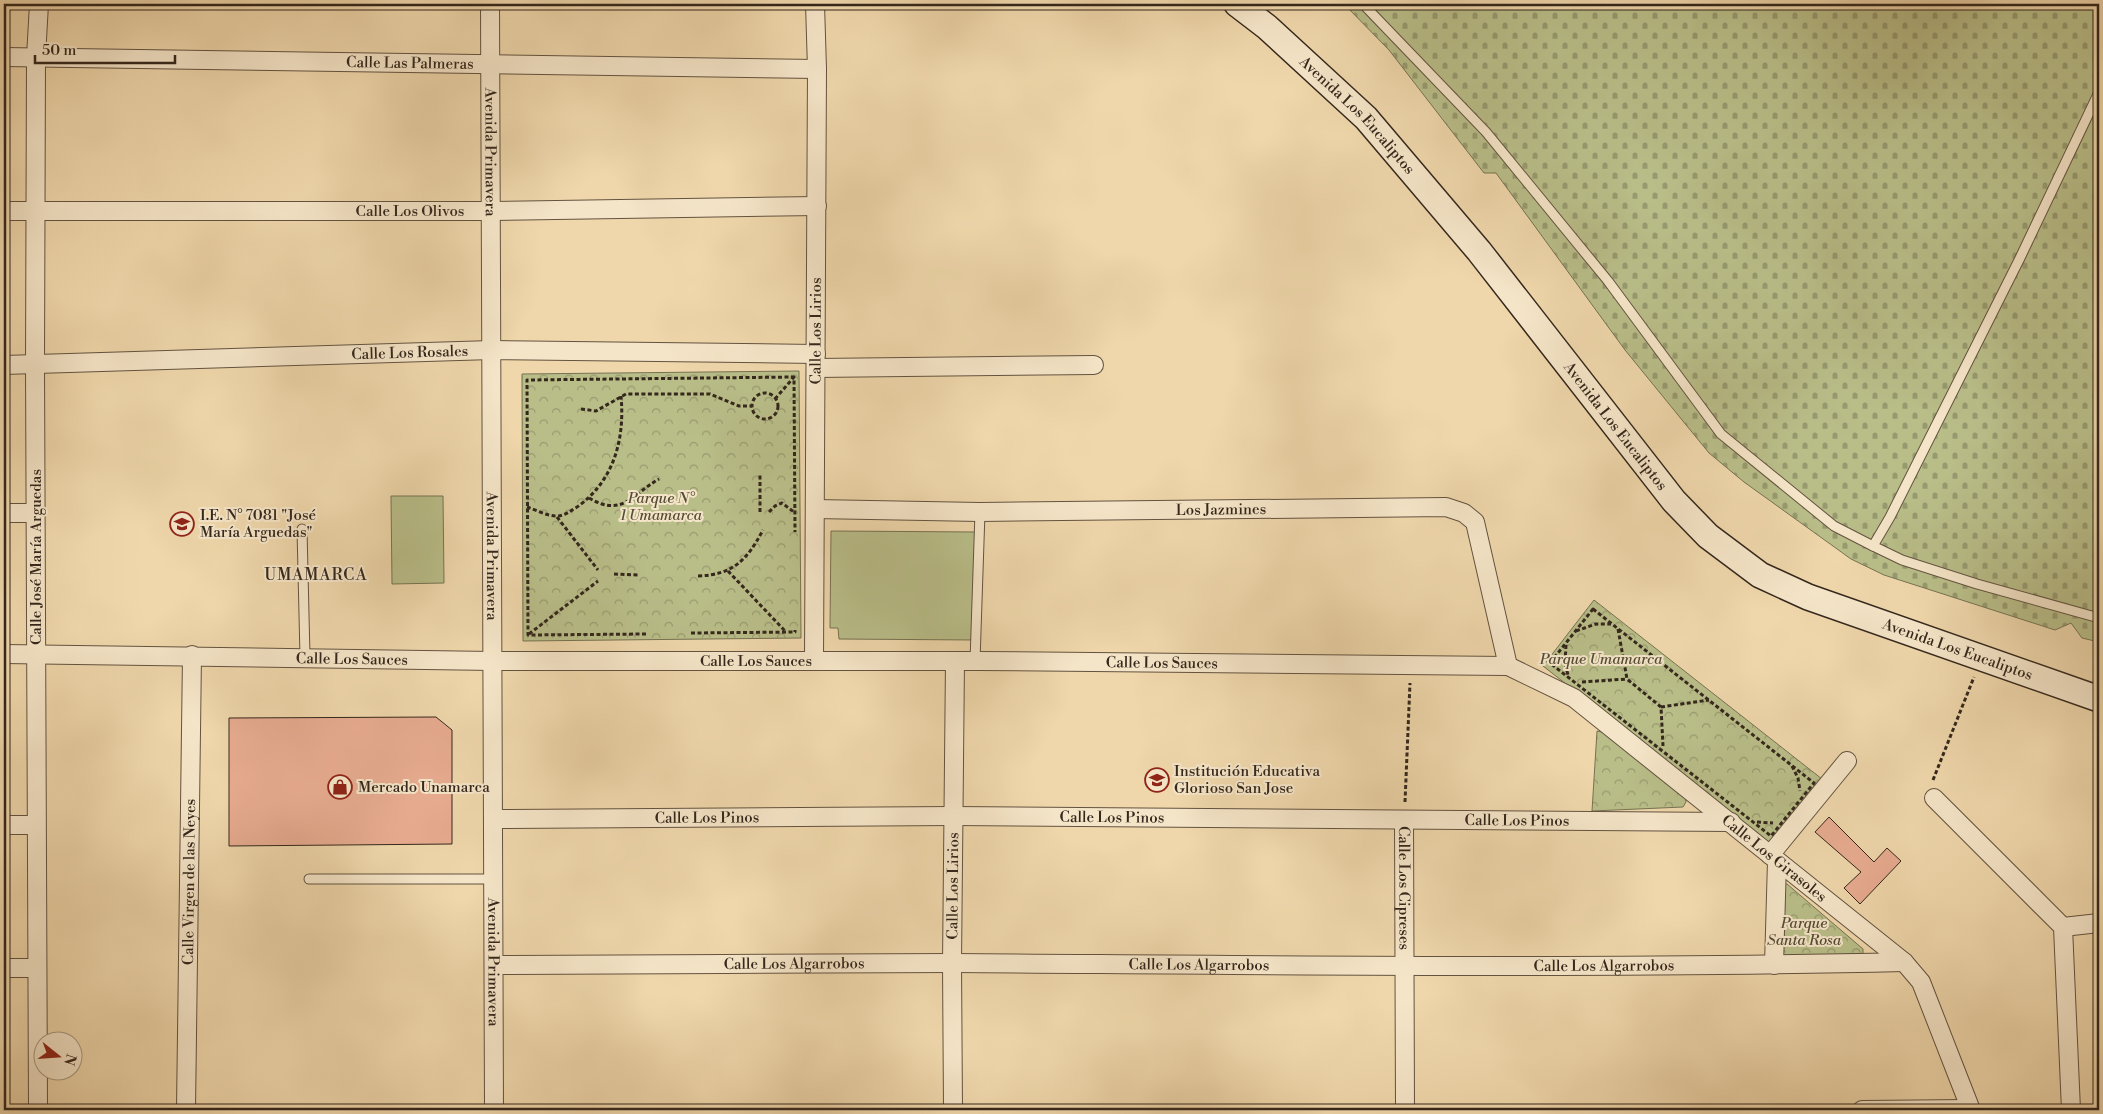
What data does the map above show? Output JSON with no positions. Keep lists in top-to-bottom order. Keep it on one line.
{"streets":{"street":["Calle Las Palmeras","Avenida Los Eucaliptos","Avenida Primavera","Calle Los Olivos","Calle Los Lirios","Calle Los Rosales","Los Jazmines","Calle José María Arguedas","Calle Los Sauces","Calle Los Pinos","Calle Los Girasoles","Calle Virgen de las Neyes","Calle Los Cipreses","Calle Los Algarrobos"]},"crossings":[["Calle Las Palmeras","Avenida Primavera"],["Calle Las Palmeras","Calle Los Lirios"],["Calle Las Palmeras","Calle José María Arguedas"],["Avenida Primavera","Calle Los Olivos"],["Avenida Primavera","Calle Los Rosales"],["Avenida Primavera","Calle Los Sauces"],["Avenida Primavera","Calle Los Pinos"],["Avenida Primavera","Calle Los Algarrobos"],["Calle Los Olivos","Calle Los Lirios"],["Calle Los Olivos","Calle José María Arguedas"],["Calle Los Lirios","Calle Los Rosales"],["Calle Los Lirios","Los Jazmines"],["Calle Los Lirios","Calle Los Sauces"],["Calle Los Lirios","Calle Los Pinos"],["Calle Los Lirios","Calle Los Algarrobos"],["Calle Los Rosales","Calle José María Arguedas"],["Los Jazmines","Calle Los Sauces"],["Los Jazmines","Calle Los Girasoles"],["Calle José María Arguedas","Calle Los Sauces"],["Calle Los Sauces","Calle Los Girasoles"],["Calle Los Sauces","Calle Virgen de las Neyes"],["Calle Los Sauces","Calle Los Cipreses"],["Calle Los Pinos","Calle Los Girasoles"],["Calle Los Pinos","Calle Los Cipreses"],["Calle Los Girasoles","Calle Los Algarrobos"],["Calle Los Cipreses","Calle Los Algarrobos"]],"districts":["UMAMARCA"],"parks":["Parque N° 1 Umamarca","Parque Umamarca","Parque Santa Rosa"],"places":{"school or university":["I.E. N° 7081 \"José María Arguedas\"","Institución Educativa Glorioso San Jose"],"shop":["Mercado Unamarca"]},"scale_bar":"50 m","north":"right"}
